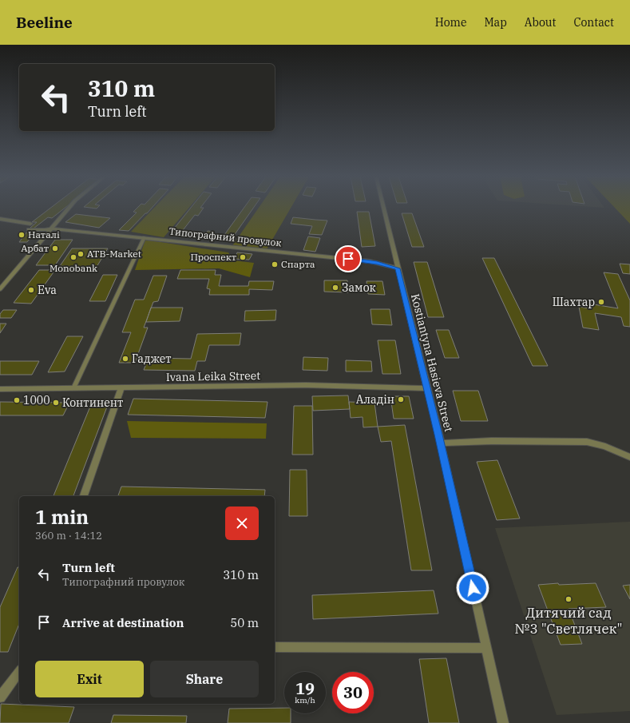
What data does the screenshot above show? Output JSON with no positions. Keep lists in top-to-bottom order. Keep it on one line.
{"streets":{"street":["Типографний провулок","Kostiantyna Hasieva Street","Ivana Leika Street"]},"crossings":[["Типографний провулок","Kostiantyna Hasieva Street"],["Kostiantyna Hasieva Street","Ivana Leika Street"]],"places":["Наталі","Арбат","ATB-Market","Monobank","Проспект","Спарта","Замок","Eva","Шахтар","Гаджет","Аладін","1000","Континент","Дитячий сад №3 \"Светлячек\""],"page":{"header":"Beeline","nav":["Home","Map","About","Contact"],"turn":["310 m","Turn left"],"heading":["1 min","360 m · 14:12"],"list":[{"name":"Turn left","note":"Типографний провулок","value":"310 m"},{"name":"Arrive at destination","value":"50 m"}],"buttons":["Exit","Share"],"speed":"19 km/h","limit":"30"}}
